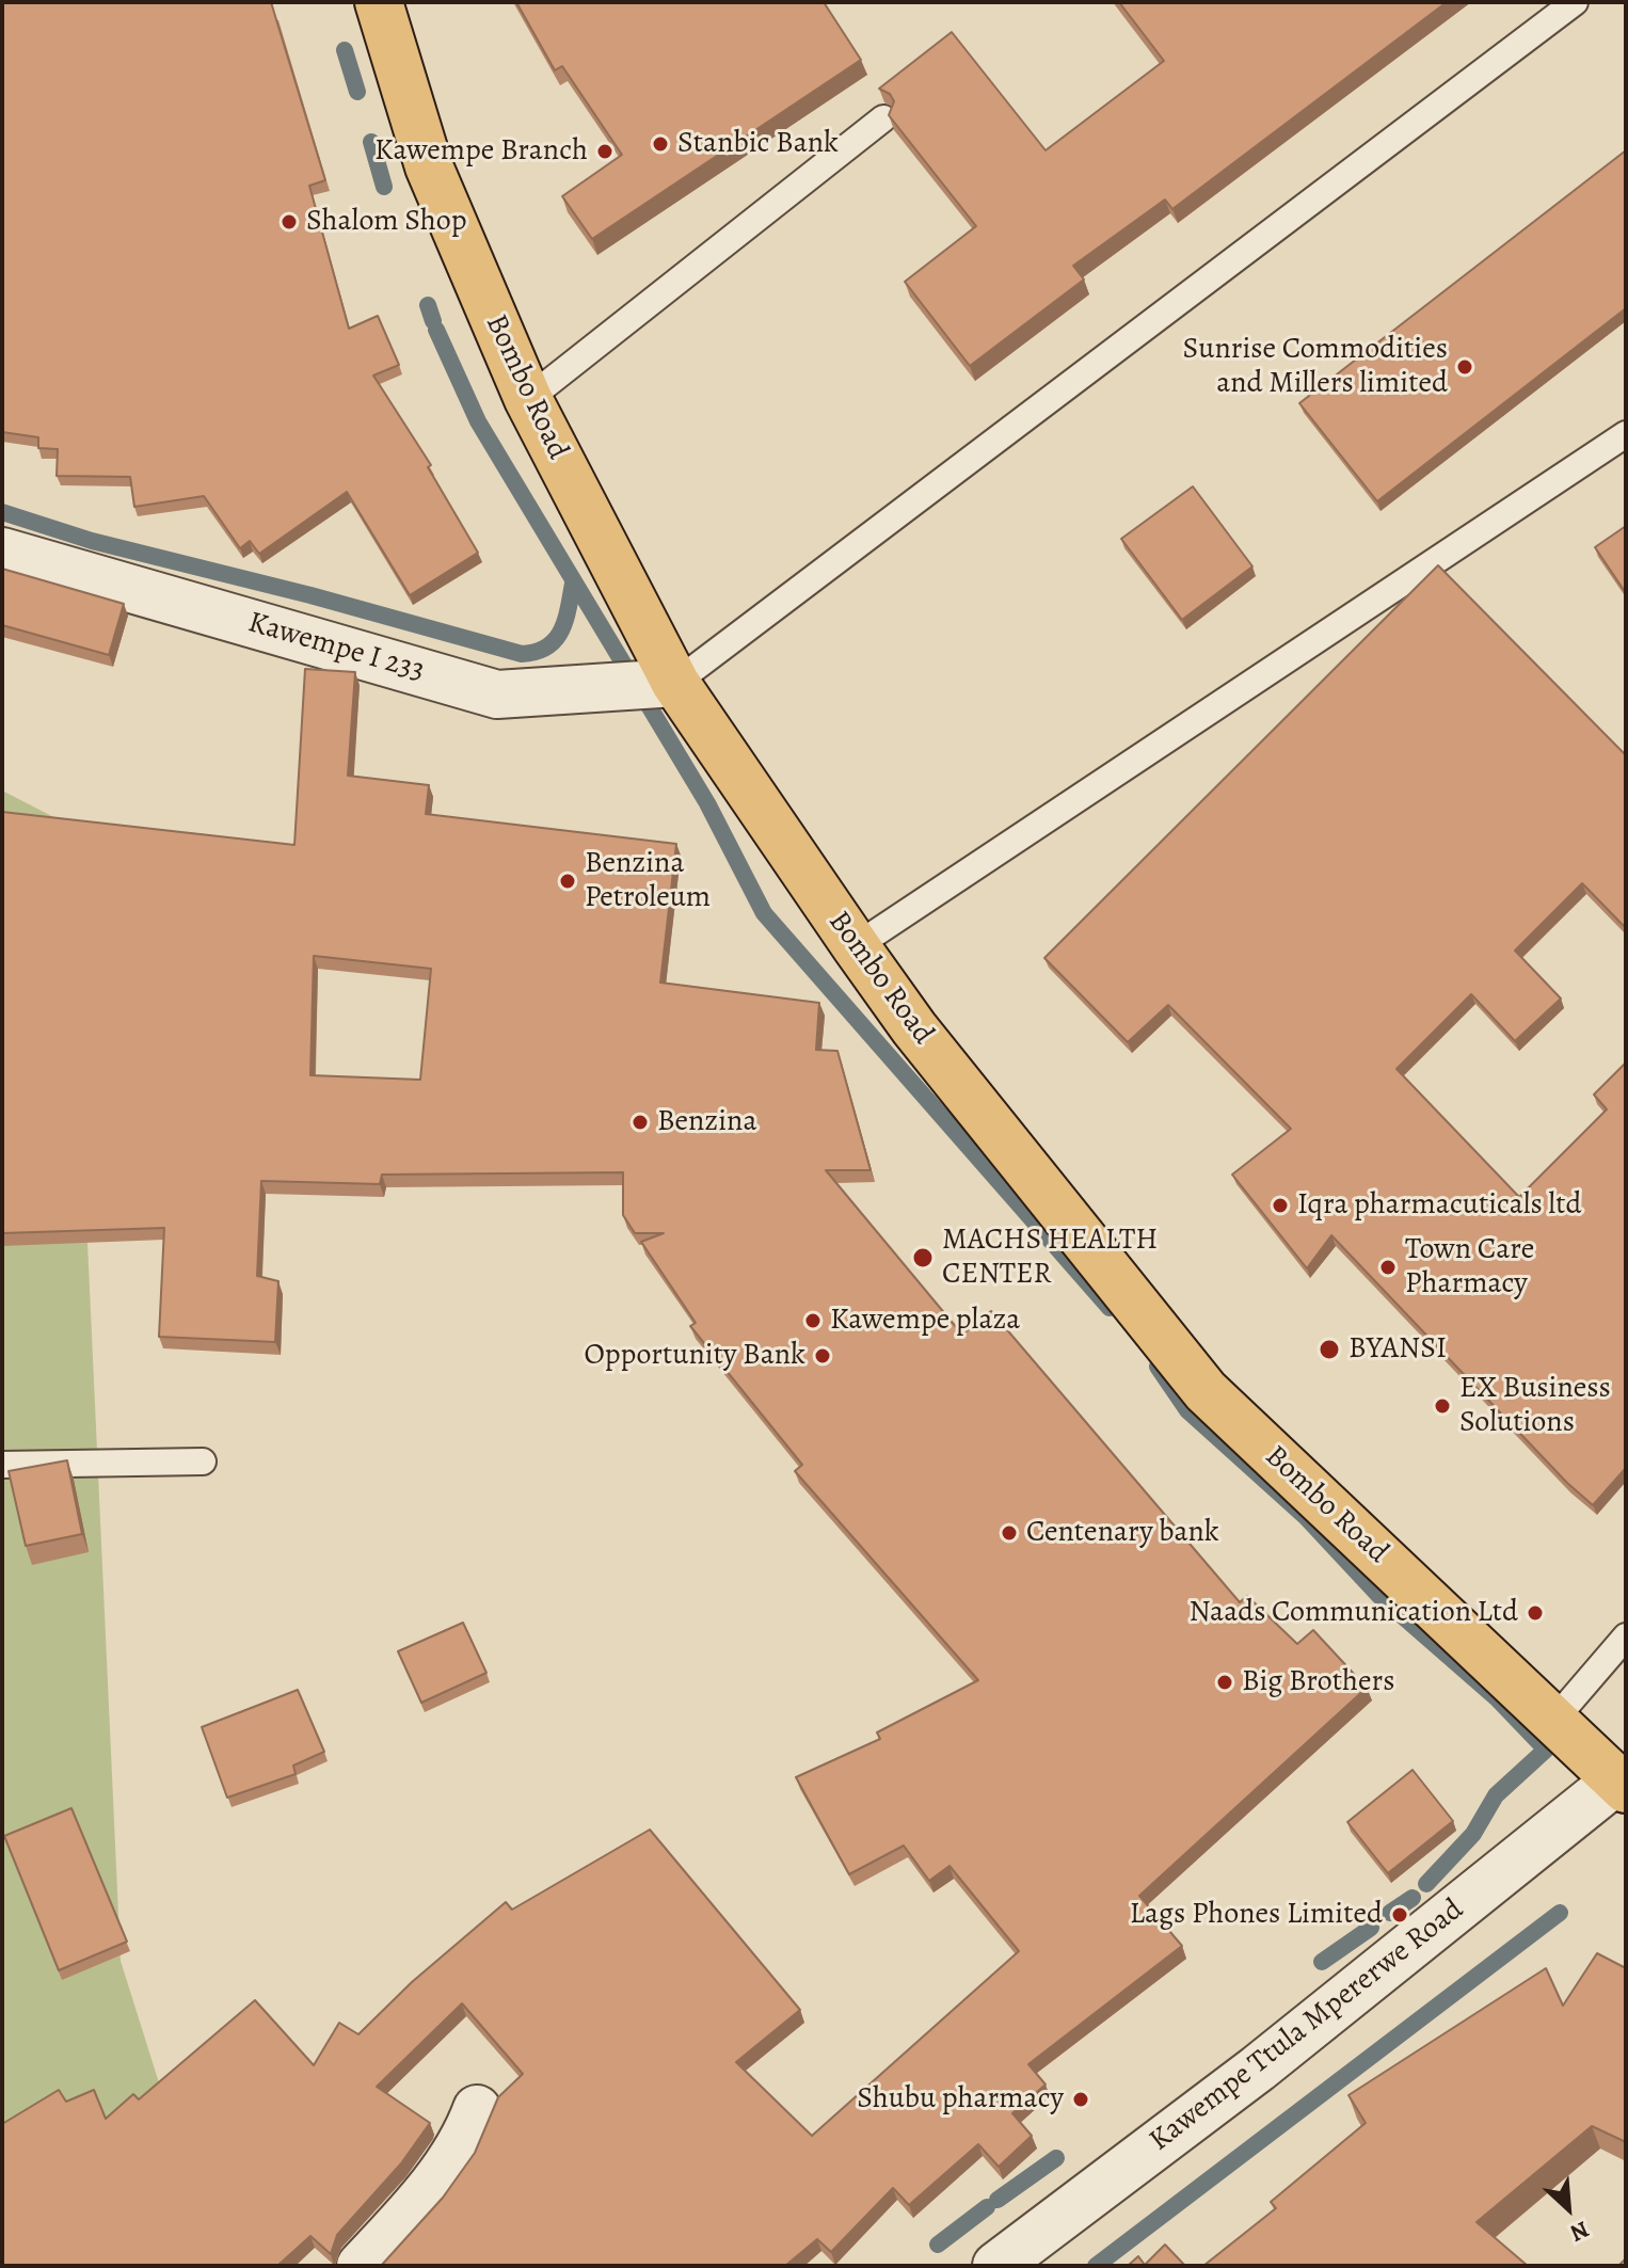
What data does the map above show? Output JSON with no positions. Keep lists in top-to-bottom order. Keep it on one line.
{"streets":{"main road":["Bombo Road"],"street":["Kawempe I 233","Kawempe Ttula Mpererwe Road"]},"crossings":[["Bombo Road","Kawempe I 233"],["Bombo Road","Kawempe Ttula Mpererwe Road"]],"places":["Stanbic Bank","Kawempe Branch","Shalom Shop","Sunrise Commodities and Millers limited","Benzina Petroleum","Benzina","Iqra pharmacuticals ltd","MACHS HEALTH CENTER","Town Care Pharmacy","Kawempe plaza","BYANSI","Opportunity Bank","EX Business Solutions","Centenary bank","Naads Communication Ltd","Big Brothers","Lags Phones Limited","Shubu pharmacy"],"north":"bottom right"}
